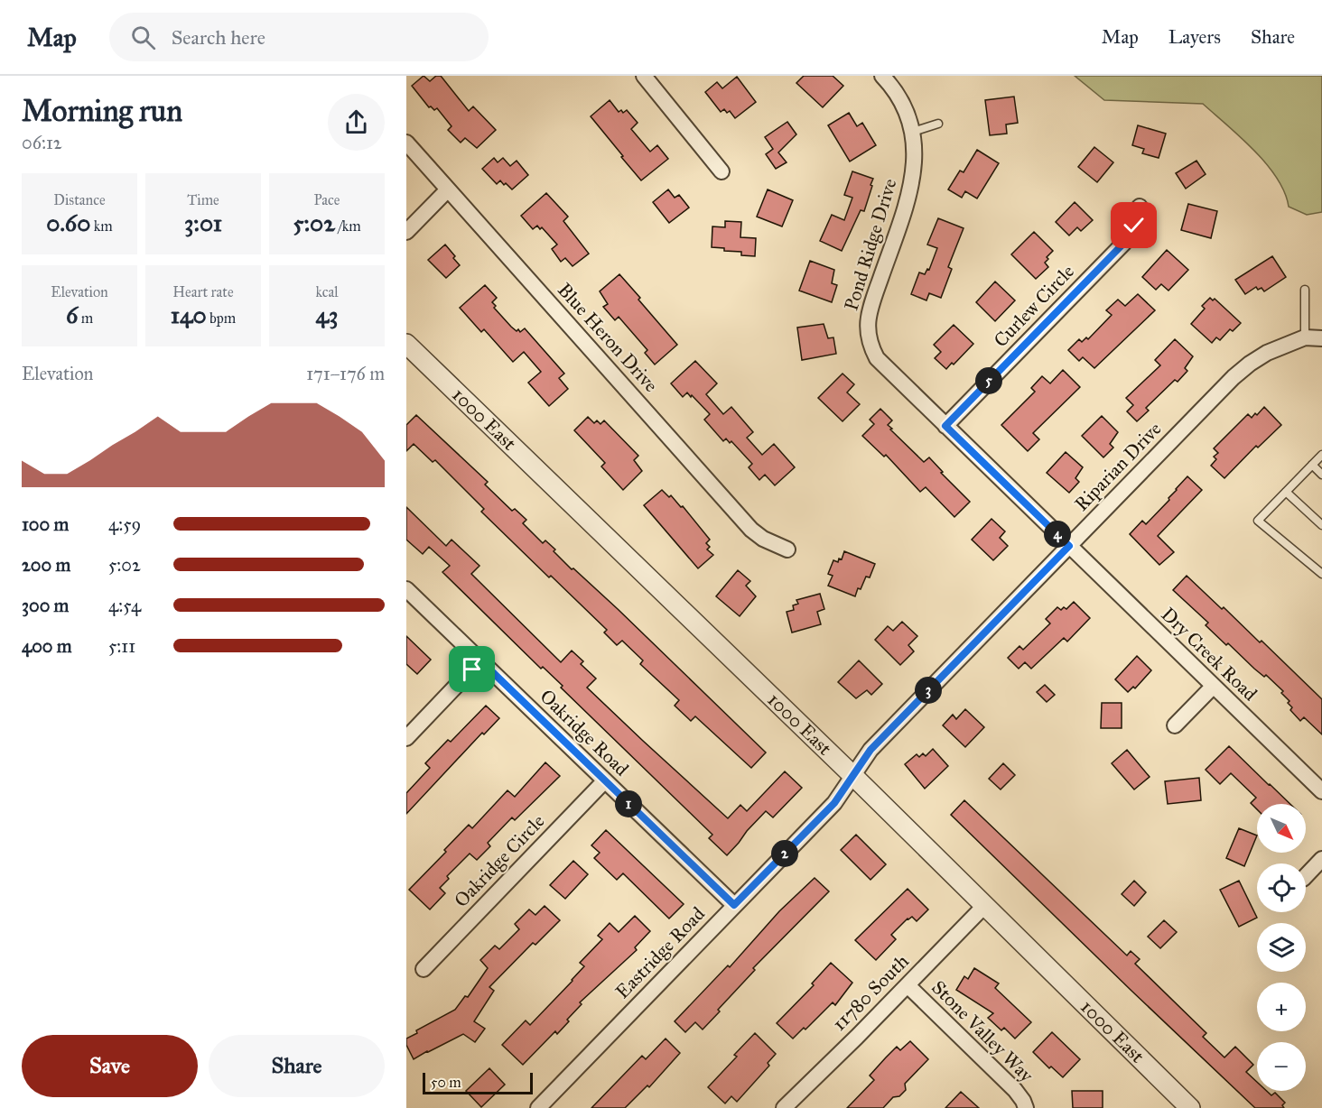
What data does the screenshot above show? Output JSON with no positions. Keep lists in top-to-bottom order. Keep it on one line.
{"streets":{"street":["Pond Ridge Drive","Curlew Circle","Blue Heron Drive","1000 East","Riparian Drive","Dry Creek Road","Oakridge Road","Oakridge Circle","Eastridge Road","11780 South","Stone Valley Way"]},"crossings":[["Pond Ridge Drive","Curlew Circle"],["Pond Ridge Drive","Riparian Drive"],["Pond Ridge Drive","Dry Creek Road"],["1000 East","Riparian Drive"],["1000 East","Eastridge Road"],["1000 East","11780 South"],["Riparian Drive","Dry Creek Road"],["Riparian Drive","Eastridge Road"],["Oakridge Road","Oakridge Circle"],["Oakridge Road","Eastridge Road"],["11780 South","Stone Valley Way"]],"scale_bar":"50 m","north":"bottom right","page":{"header":"Map","search":"Search here","nav":["Map","Layers","Share"],"heading":["Morning run","06:12"],"stats":[["Distance","0.60 km"],["Time","3:01"],["Pace","5:02 /km"],["Elevation","6 m"],["Heart rate","140 bpm"],["kcal","43"]],"chart":["Elevation","171–176 m"],"pins":["5","4","3","1","2"],"list":[{"name":"100 m","note":"4:59"},{"name":"200 m","note":"5:02"},{"name":"300 m","note":"4:54"},{"name":"400 m","note":"5:11"}],"map_buttons":["+","−"],"buttons":["Save","Share"],"scale":"50 m"}}
